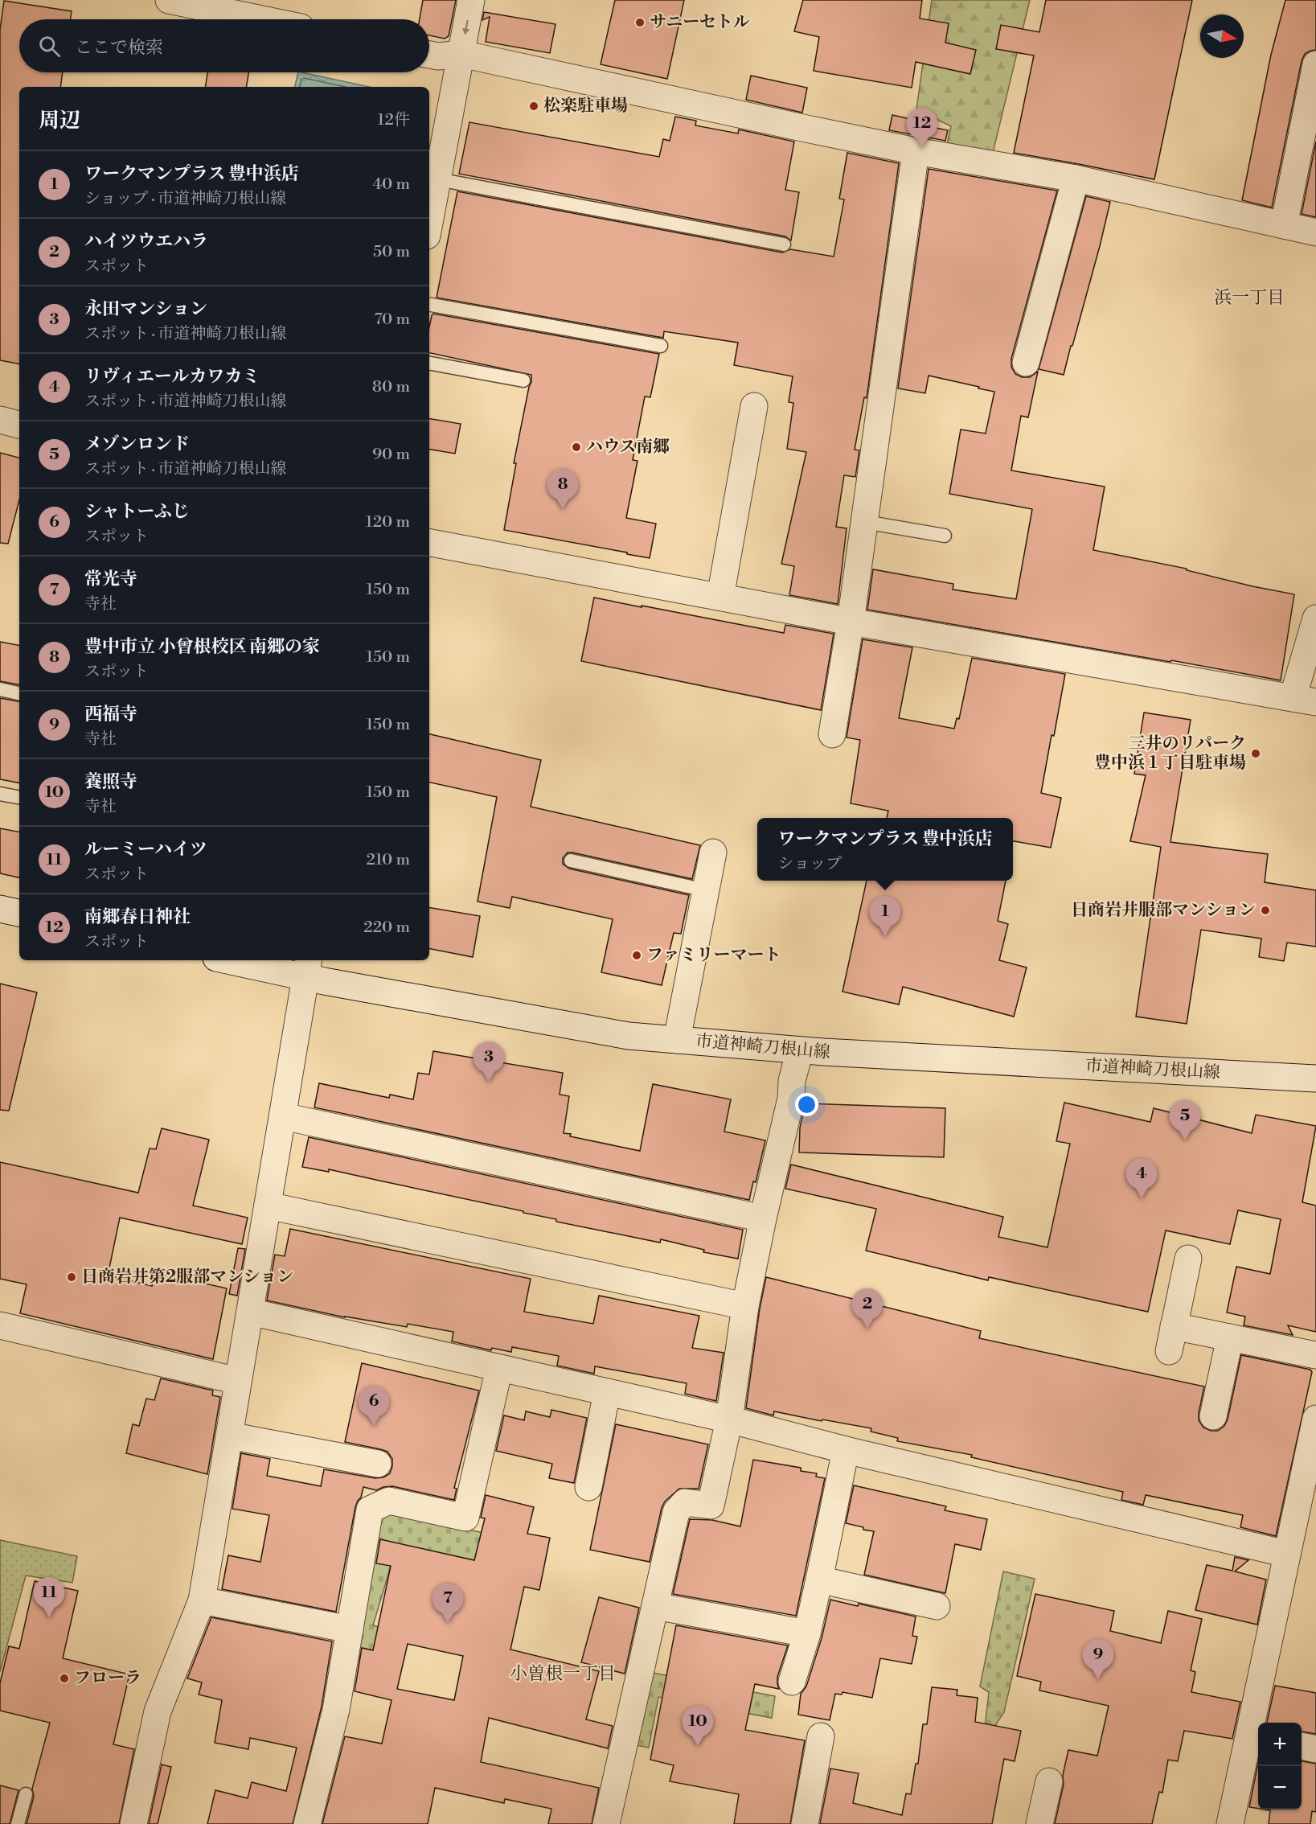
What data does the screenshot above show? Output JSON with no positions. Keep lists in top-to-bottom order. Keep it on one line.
{"streets":{"street":["市道神崎刀根山線"]},"districts":["浜一丁目","小曽根一丁目"],"places":["サニーセトル","松楽駐車場","ハウス南郷","三井のリパーク 豊中浜１丁目駐車場","日商岩井服部マンション","ファミリーマート","日商岩井第2服部マンション","フローラ"],"north":"right","page":{"search":"ここで検索","heading":["周辺","12件"],"pins":["12","8","1","3","5","4","2","6","11","7","9","10"],"list":[{"mark":"1","name":"ワークマンプラス 豊中浜店","note":"ショップ · 市道神崎刀根山線","value":"40 m"},{"mark":"2","name":"ハイツウエハラ","note":"スポット","value":"50 m"},{"mark":"3","name":"永田マンション","note":"スポット · 市道神崎刀根山線","value":"70 m"},{"mark":"4","name":"リヴィエールカワカミ","note":"スポット · 市道神崎刀根山線","value":"80 m"},{"mark":"5","name":"メゾンロンド","note":"スポット · 市道神崎刀根山線","value":"90 m"},{"mark":"6","name":"シャトーふじ","note":"スポット","value":"120 m"},{"mark":"7","name":"常光寺","note":"寺社","value":"150 m"},{"mark":"8","name":"豊中市立 小曾根校区 南郷の家","note":"スポット","value":"150 m"},{"mark":"9","name":"西福寺","note":"寺社","value":"150 m"},{"mark":"10","name":"養照寺","note":"寺社","value":"150 m"},{"mark":"11","name":"ルーミーハイツ","note":"スポット","value":"210 m"},{"mark":"12","name":"南郷春日神社","note":"スポット","value":"220 m"}],"popup":["ワークマンプラス 豊中浜店","ショップ"],"map_buttons":["+","−"]}}
